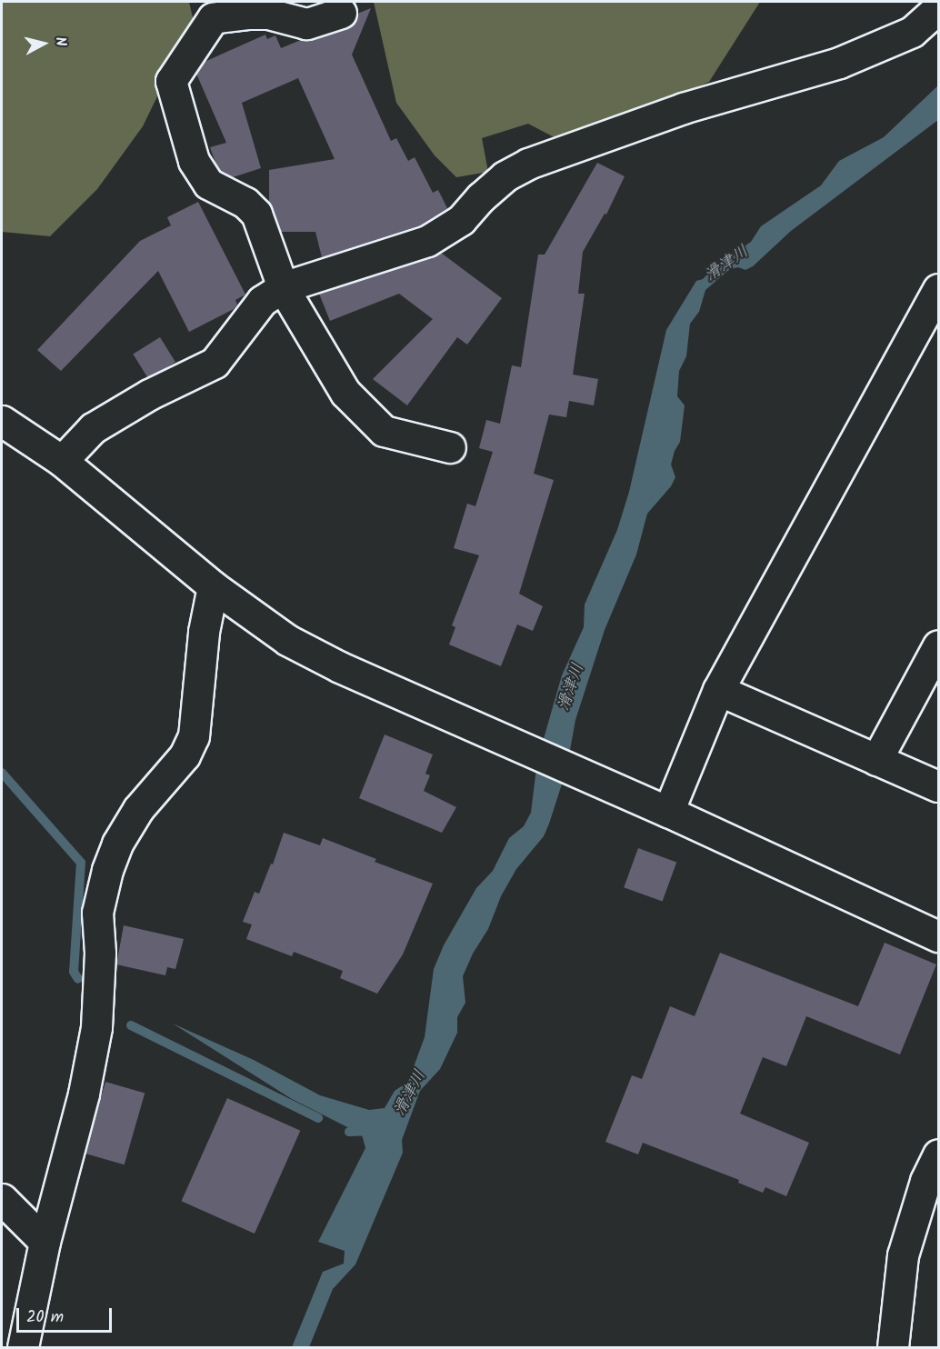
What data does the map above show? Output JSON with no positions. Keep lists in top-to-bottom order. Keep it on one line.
{"water":["滑津川"],"scale_bar":"20 m","north":"right"}
